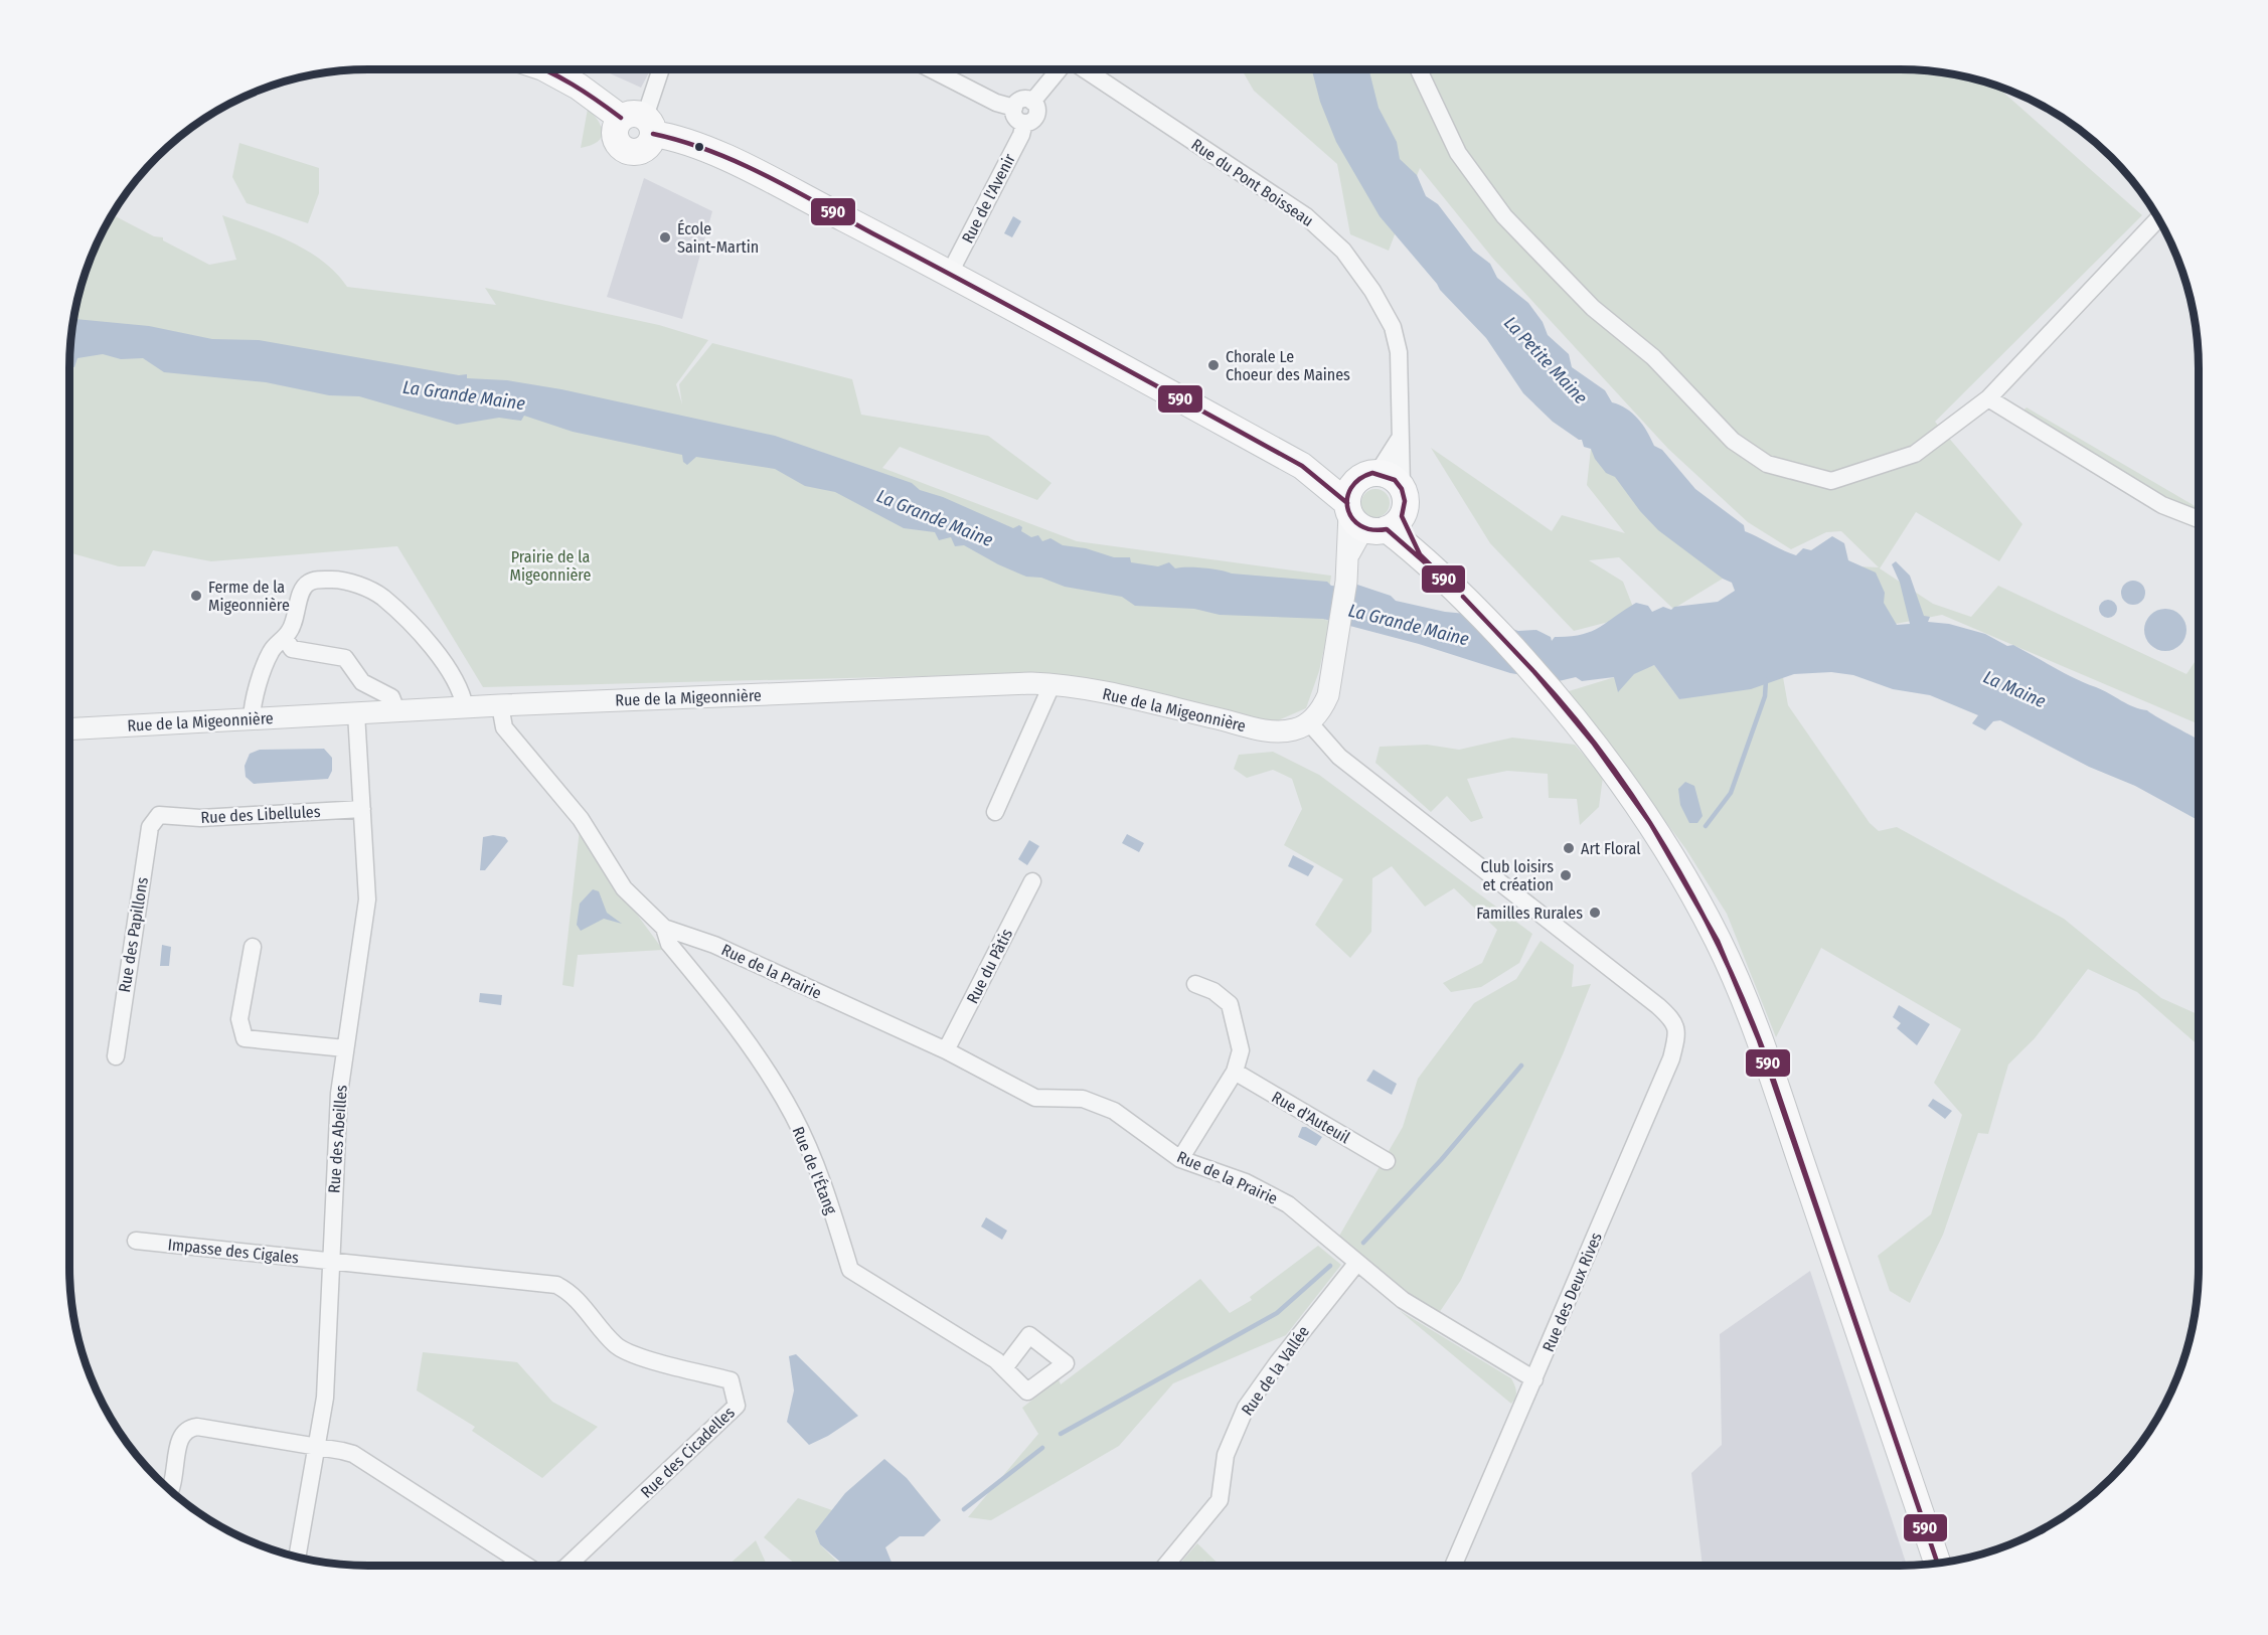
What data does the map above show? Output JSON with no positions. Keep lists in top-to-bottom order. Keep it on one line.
{"streets":{"street":["Rue du Pont Boisseau","Rue de l'Avenir","Rue de la Migeonnière","Rue des Libellules","Rue des Papillons","Rue du Pâtis","Rue de la Prairie","Rue d'Auteuil","Rue des Abeilles","Rue de l'Étang","Impasse des Cigales","Rue des Deux Rives","Rue de la Vallée","Rue des Cicadelles"]},"crossings":[["Rue de la Migeonnière","Rue des Abeilles"],["Rue de la Migeonnière","Rue des Deux Rives"],["Rue des Libellules","Rue des Papillons"],["Rue des Libellules","Rue des Abeilles"],["Rue du Pâtis","Rue de la Prairie"],["Rue de la Prairie","Rue de l'Étang"],["Rue de la Prairie","Rue des Deux Rives"],["Rue de la Prairie","Rue de la Vallée"],["Rue des Abeilles","Impasse des Cigales"],["Rue des Abeilles","Rue des Cicadelles"],["Impasse des Cigales","Rue des Cicadelles"]],"water":["La Petite Maine","La Grande Maine","La Maine"],"parks":["Prairie de la Migeonnière"],"places":["École Saint-Martin","Chorale Le Choeur des Maines","Ferme de la Migeonnière","Art Floral","Club loisirs et création","Familles Rurales"],"lines":["transit line 590"]}
